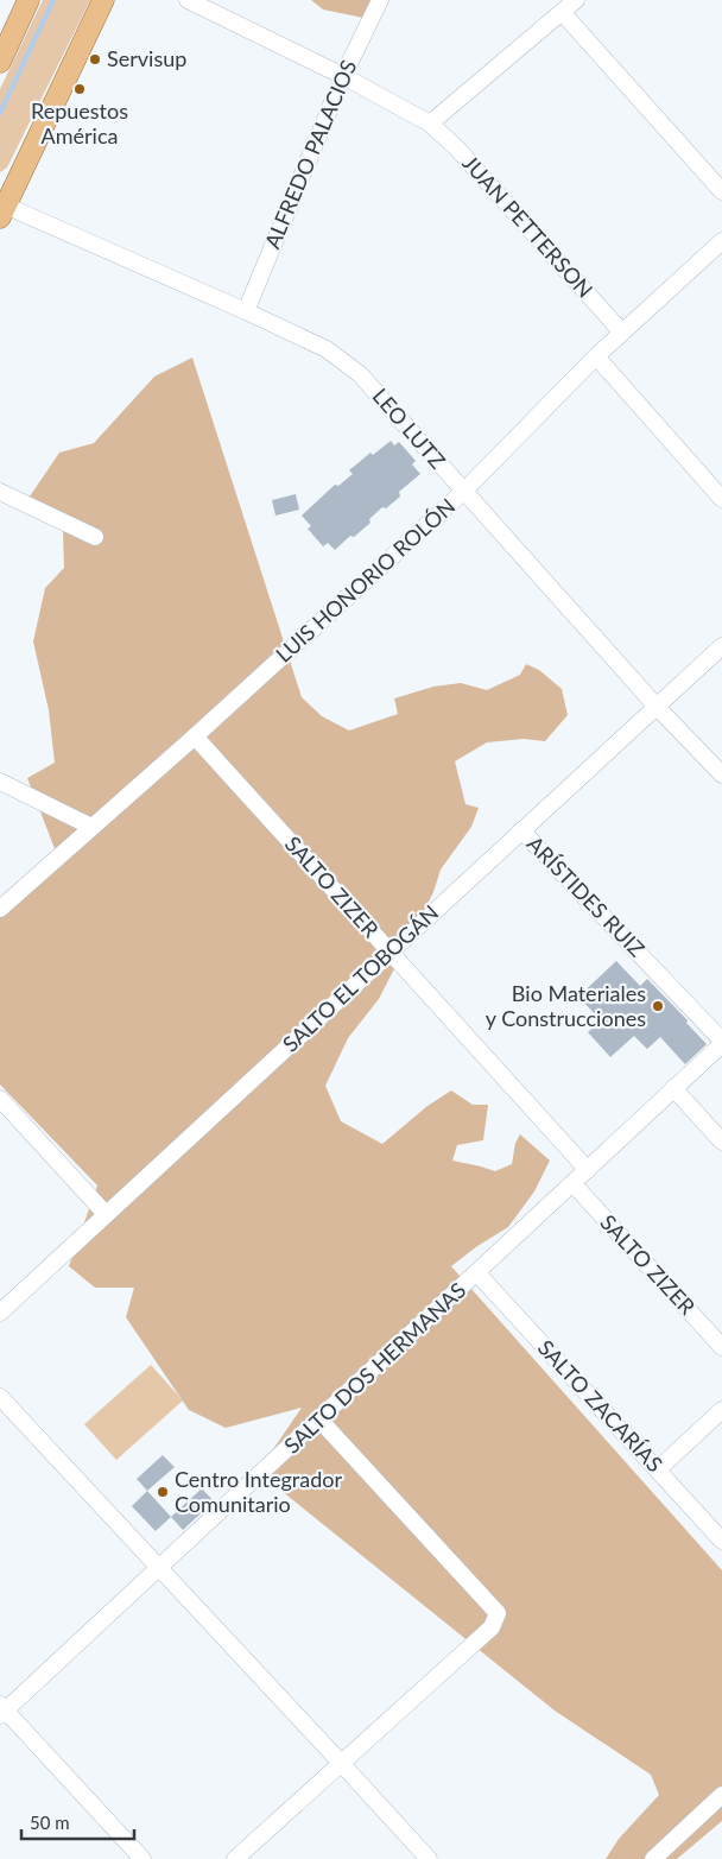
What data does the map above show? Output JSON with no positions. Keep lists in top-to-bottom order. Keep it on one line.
{"streets":{"street":["ALFREDO PALACIOS","JUAN PETTERSON","LEO LUTZ","LUIS HONORIO ROLÓN","SALTO ZIZER","ARÍSTIDES RUIZ","SALTO EL TOBOGÁN","SALTO DOS HERMANAS","SALTO ZACARÍAS"]},"crossings":[["ALFREDO PALACIOS","JUAN PETTERSON"],["ALFREDO PALACIOS","LEO LUTZ"],["JUAN PETTERSON","LUIS HONORIO ROLÓN"],["LEO LUTZ","LUIS HONORIO ROLÓN"],["LEO LUTZ","SALTO EL TOBOGÁN"],["LUIS HONORIO ROLÓN","SALTO ZIZER"],["SALTO ZIZER","SALTO EL TOBOGÁN"],["SALTO ZIZER","SALTO DOS HERMANAS"],["ARÍSTIDES RUIZ","SALTO EL TOBOGÁN"],["ARÍSTIDES RUIZ","SALTO DOS HERMANAS"],["SALTO DOS HERMANAS","SALTO ZACARÍAS"]],"places":["Servisup","Repuestos América","Bio Materiales y Construcciones","Centro Integrador Comunitario"],"scale_bar":"50 m"}
